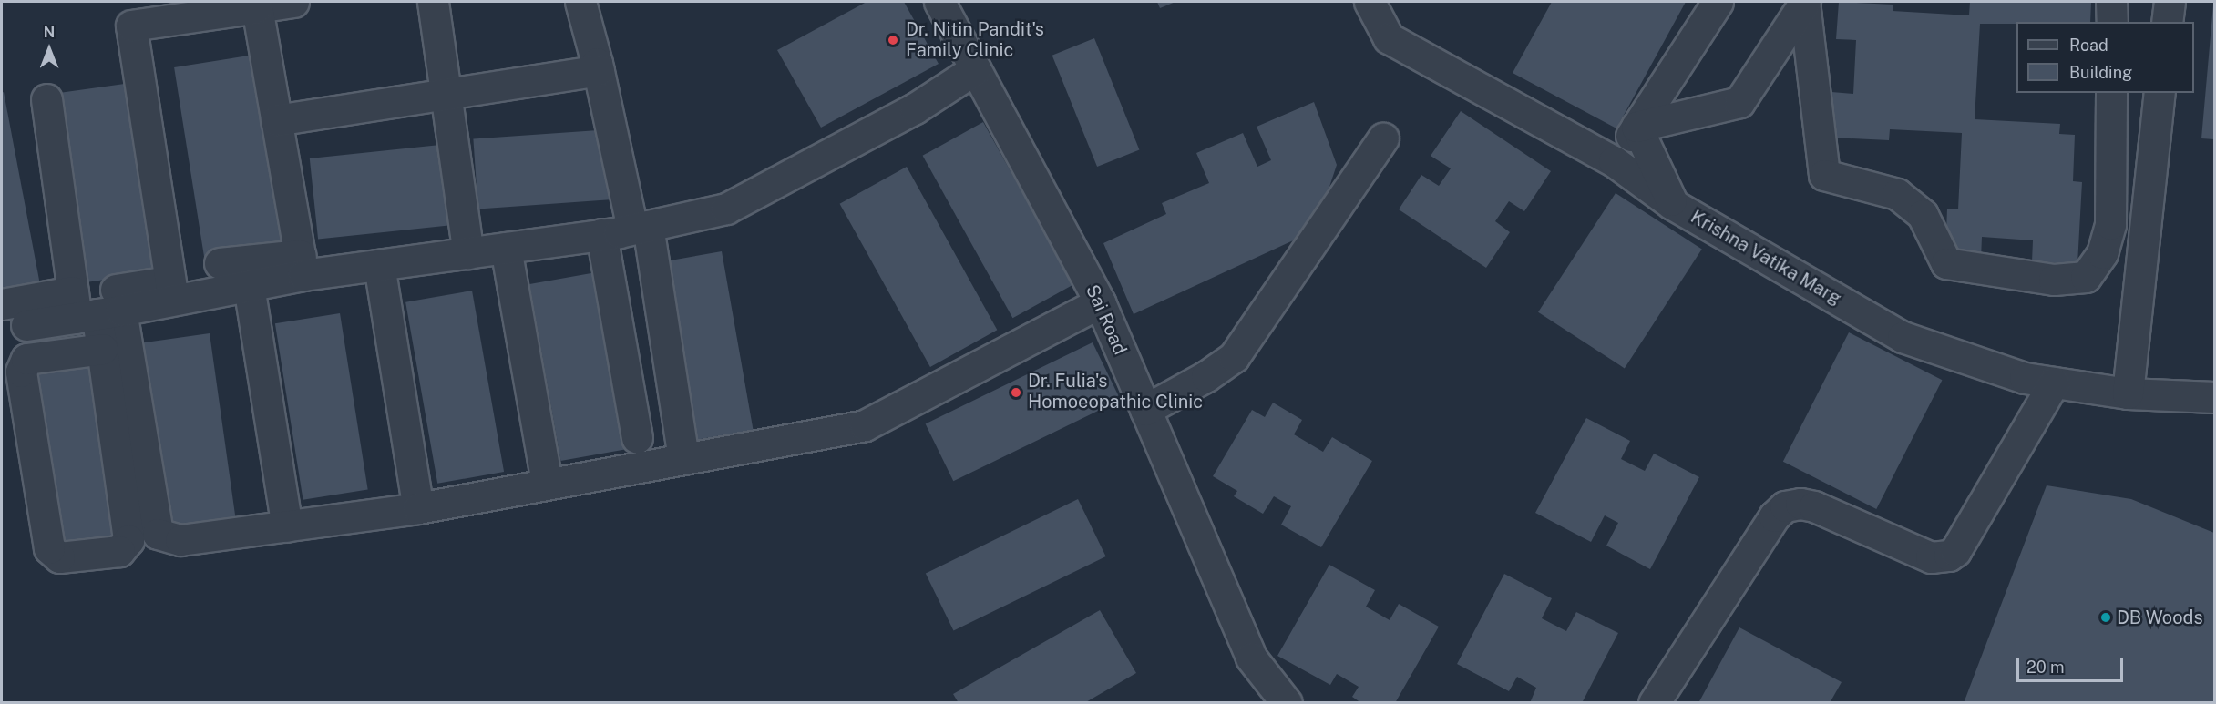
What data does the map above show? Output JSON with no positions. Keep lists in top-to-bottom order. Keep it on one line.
{"streets":{"street":["Krishna Vatika Marg","Sai Road"]},"places":["Dr. Nitin Pandit's Family Clinic","Dr. Fulia's Homoeopathic Clinic","DB Woods"],"legend":["Road","Building"],"scale_bar":"20 m","north":"top"}
